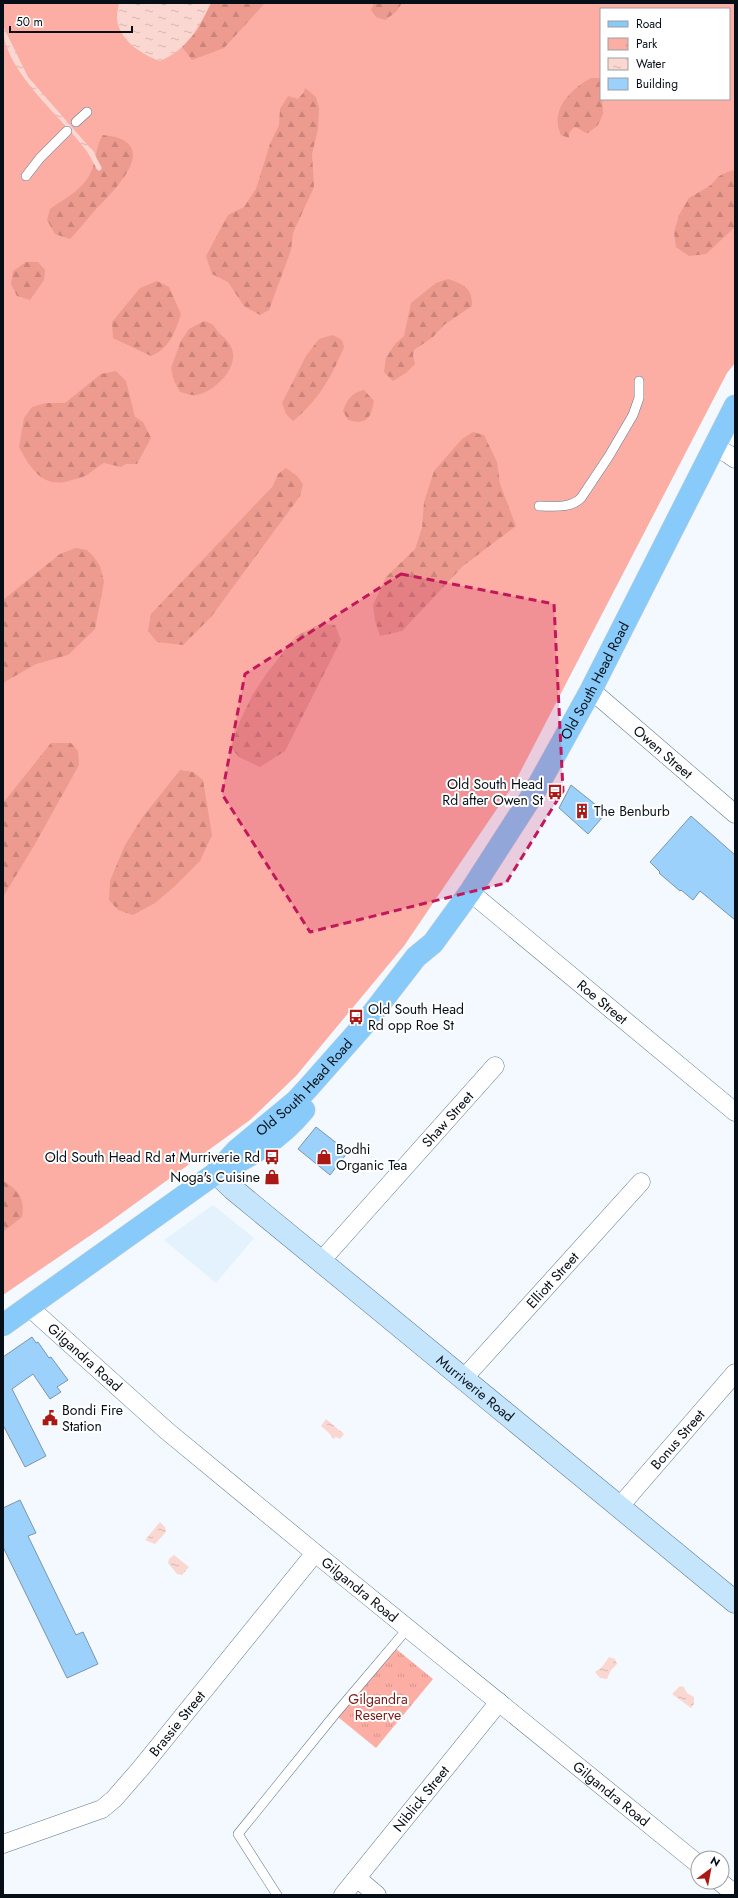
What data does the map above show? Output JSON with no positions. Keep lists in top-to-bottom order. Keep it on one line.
{"streets":{"main road":["Old South Head Road"],"street":["Owen Street","Roe Street","Shaw Street","Elliott Street","Gilgandra Road","Murriverie Road","Bonus Street","Brassie Street","Niblick Street"]},"crossings":[["Old South Head Road","Owen Street"],["Old South Head Road","Roe Street"],["Old South Head Road","Gilgandra Road"],["Old South Head Road","Murriverie Road"],["Shaw Street","Murriverie Road"],["Elliott Street","Murriverie Road"],["Gilgandra Road","Brassie Street"],["Gilgandra Road","Niblick Street"],["Murriverie Road","Bonus Street"]],"parks":["Gilgandra Reserve"],"places":{"bus stop":["Old South Head Rd after Owen St","Old South Head Rd opp Roe St","Old South Head Rd at Murriverie Rd"],"building":["The Benburb"],"shop":["Bodhi Organic Tea","Noga's Cuisine"],"public building":["Bondi Fire Station"]},"legend":["Road","Park","Water","Building"],"scale_bar":"50 m","north":"top right"}
